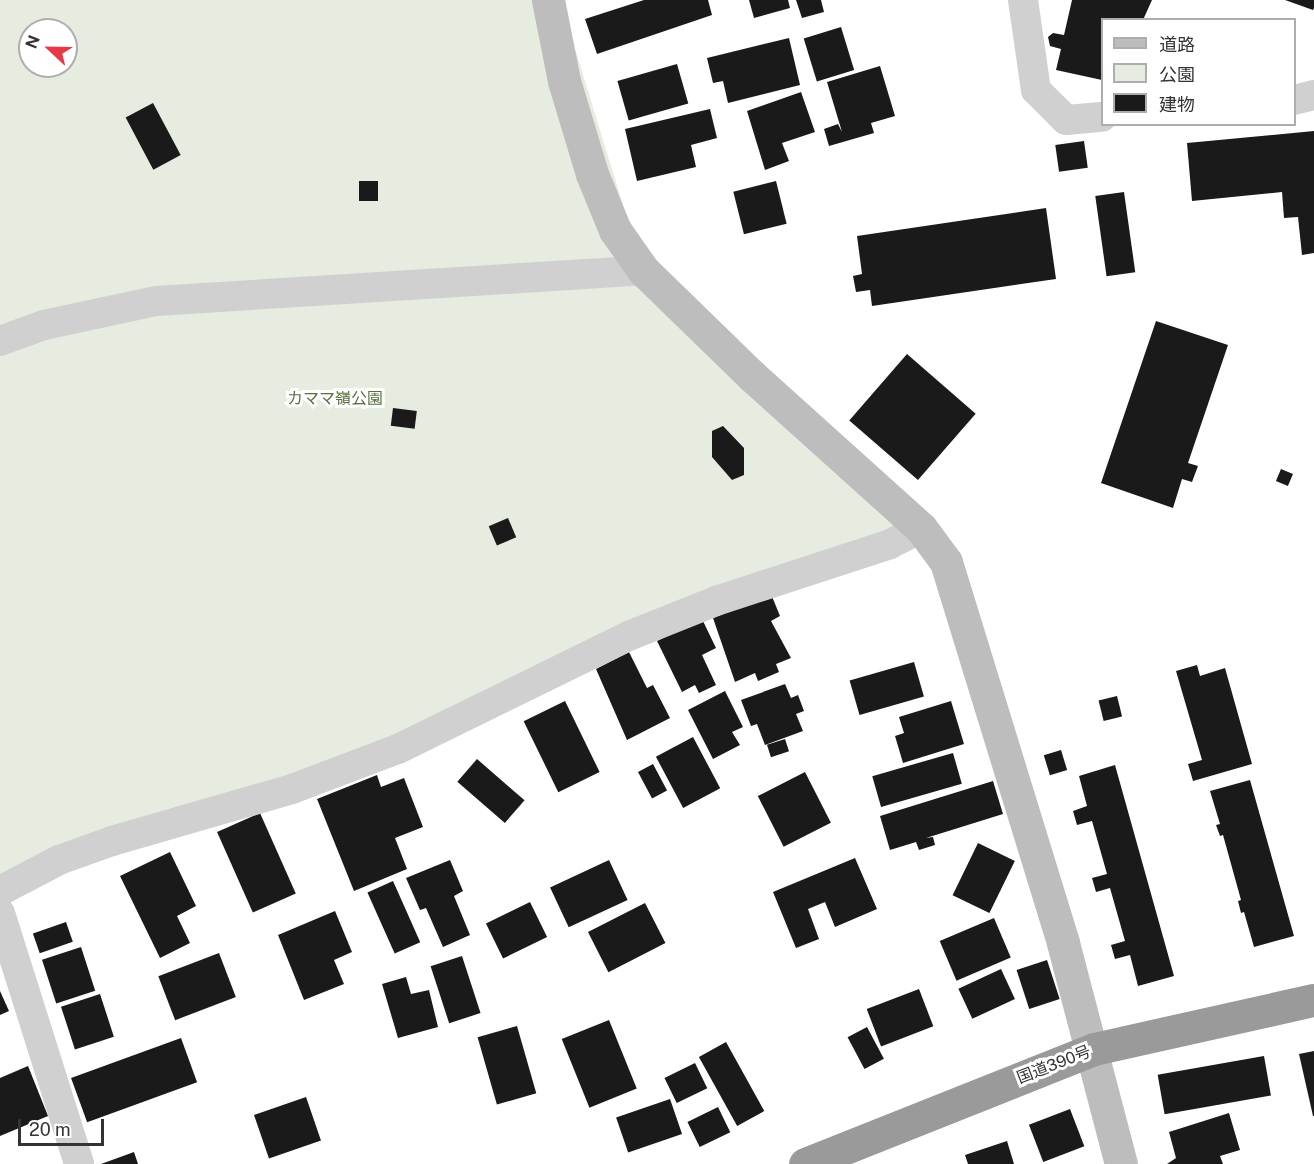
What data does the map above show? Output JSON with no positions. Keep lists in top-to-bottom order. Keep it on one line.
{"streets":{"highway":["国道390号"]},"parks":["カママ嶺公園"],"legend":["道路","公園","建物"],"scale_bar":"20 m","north":"left"}
